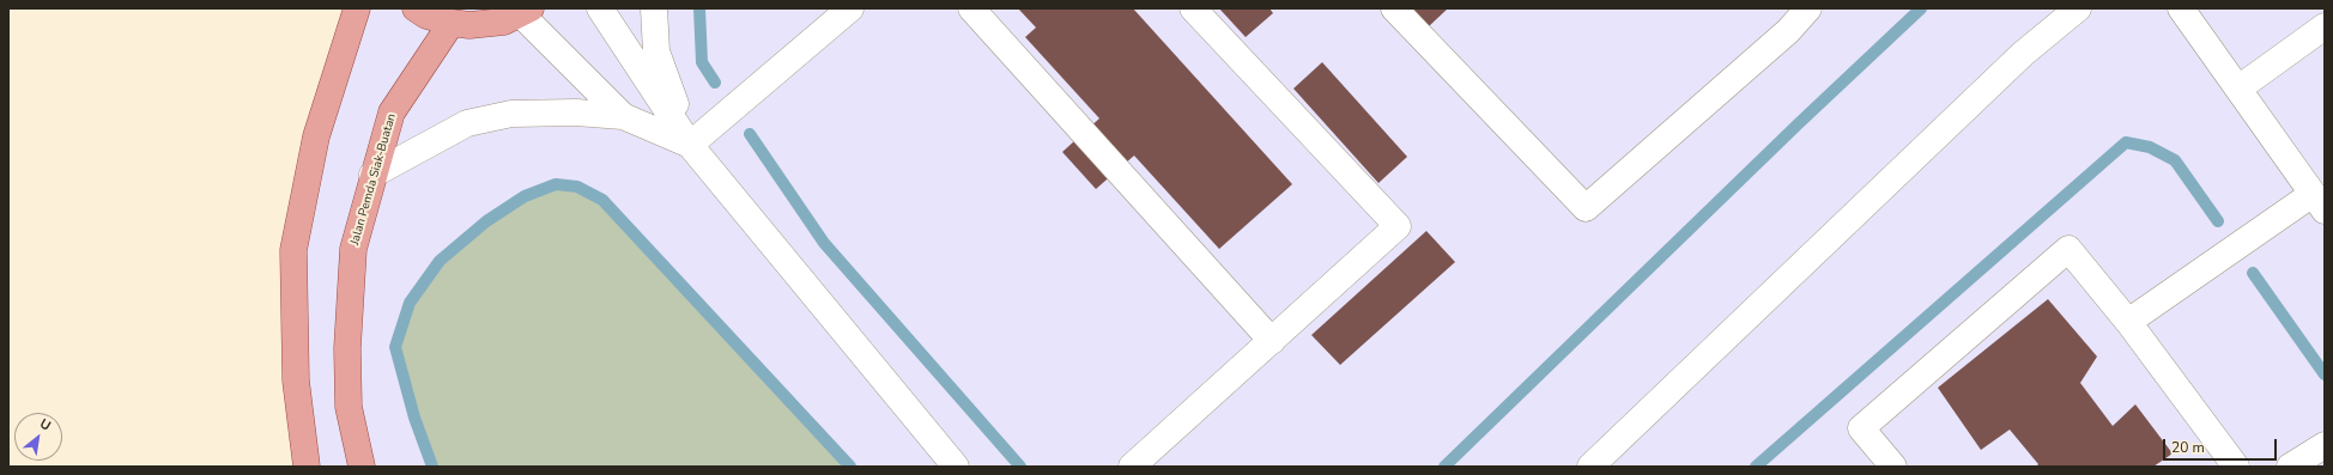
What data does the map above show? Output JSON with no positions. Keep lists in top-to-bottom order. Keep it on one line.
{"streets":{"main road":["Jalan Pemda Siak-Buatan"]},"scale_bar":"20 m","north":"top right"}
